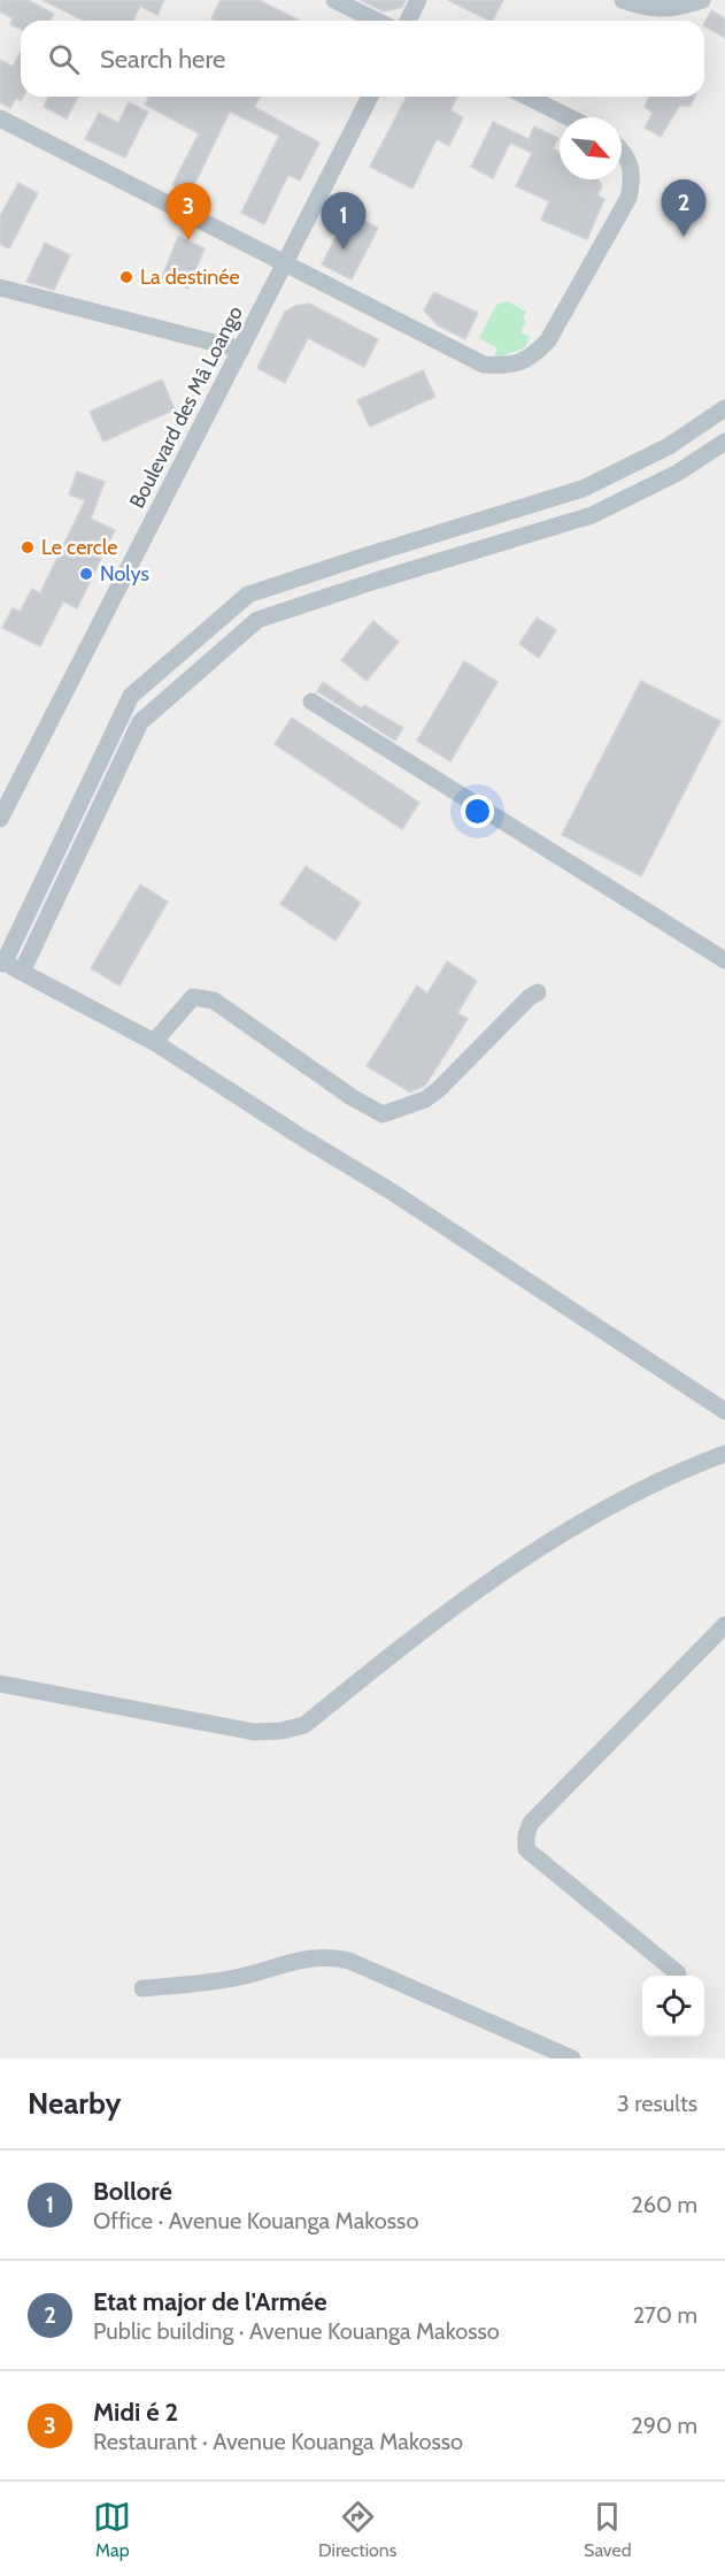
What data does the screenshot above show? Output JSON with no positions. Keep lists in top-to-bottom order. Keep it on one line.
{"streets":{"street":["Boulevard des Mâ Loango"]},"places":["La destinée","Le cercle","Nolys"],"north":"bottom right","page":{"search":"Search here","pins":["2","3","1"],"heading":["Nearby","3 results"],"list":[{"mark":"1","name":"Bolloré","note":"Office · Avenue Kouanga Makosso","value":"260 m"},{"mark":"2","name":"Etat major de l'Armée","note":"Public building · Avenue Kouanga Makosso","value":"270 m"},{"mark":"3","name":"Midi é 2","note":"Restaurant · Avenue Kouanga Makosso","value":"290 m"}],"nav":["Map","Directions","Saved"]}}
